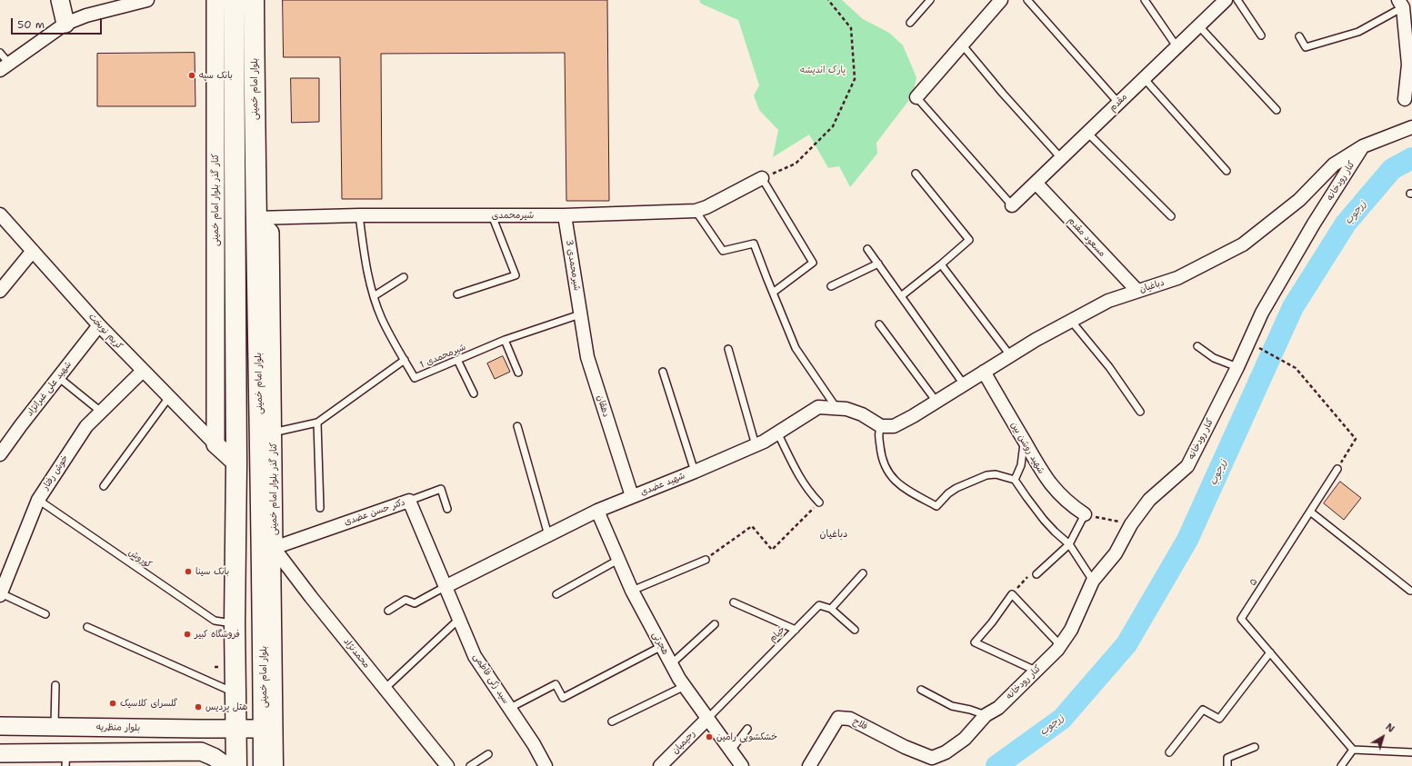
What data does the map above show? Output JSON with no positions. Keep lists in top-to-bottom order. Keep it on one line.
{"streets":{"main road":["بلوار امام خمینی"],"street":["مقدم","کنار رودخانه","کنار گذر بلوار امام خمینی","شیرمحمدی","مسعود مقدم","شیرمحمدی 3","دباغیان","کریم نوبخت","شهید علی غبرانژاد","دهقان","شهید روشن بین","خوش رفتار","شهید عضدی","دکتر حسن عضدی","هجرتی","محمدنژاد","سید زکی فاطمی","فلاح","بلوار منظریه","رحیمیان"],"lane":["شیرمحمدی 1","کوروش","۵","خیام"]},"crossings":[["بلوار امام خمینی","کنار گذر بلوار امام خمینی"],["بلوار امام خمینی","شیرمحمدی"],["بلوار امام خمینی","دکتر حسن عضدی"],["بلوار امام خمینی","محمدنژاد"],["بلوار امام خمینی","بلوار منظریه"],["مقدم","مسعود مقدم"],["کنار رودخانه","دباغیان"],["کنار رودخانه","فلاح"],["کنار گذر بلوار امام خمینی","شیرمحمدی"],["کنار گذر بلوار امام خمینی","کریم نوبخت"],["کنار گذر بلوار امام خمینی","دکتر حسن عضدی"],["کنار گذر بلوار امام خمینی","محمدنژاد"],["شیرمحمدی","شیرمحمدی 3"],["شیرمحمدی","شیرمحمدی 1"],["مسعود مقدم","دباغیان"],["شیرمحمدی 3","شیرمحمدی 1"],["شیرمحمدی 3","دهقان"],["دباغیان","شهید روشن بین"],["دباغیان","شهید عضدی"],["کریم نوبخت","شهید علی غبرانژاد"],["کریم نوبخت","خوش رفتار"],["شیرمحمدی 1","دهقان"],["دهقان","شهید عضدی"],["خوش رفتار","کوروش"],["شهید عضدی","دکتر حسن عضدی"],["شهید عضدی","هجرتی"],["شهید عضدی","سید زکی فاطمی"],["دکتر حسن عضدی","محمدنژاد"],["دکتر حسن عضدی","سید زکی فاطمی"],["خیام","هجرتی"],["خیام","رحیمیان"],["هجرتی","رحیمیان"]],"districts":["دباغیان"],"water":["زرجوب"],"parks":["پارک اندیشه"],"places":["بانک سپه","بانک سینا","فروشگاه کبیر","گلسرای کلاسیک","هتل پرديس","خشکشویی رامین"],"scale_bar":"50 m","north":"top right"}
